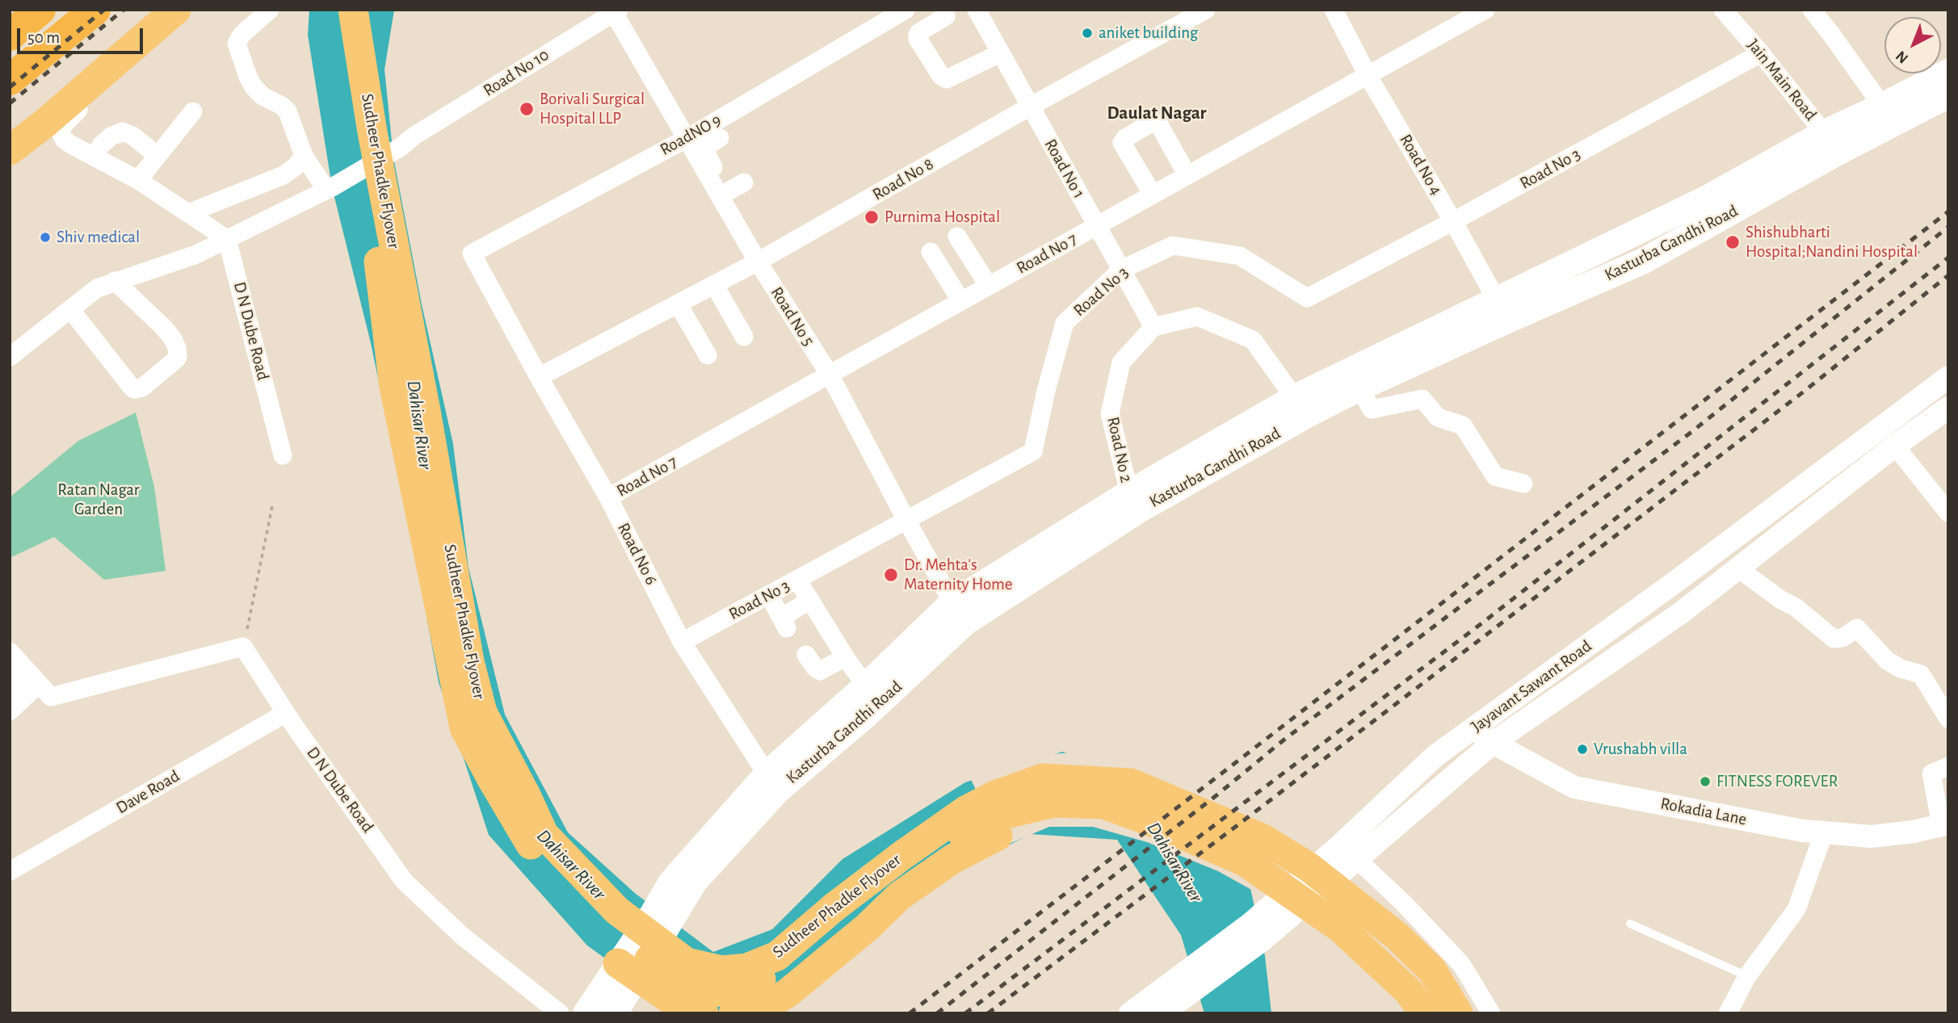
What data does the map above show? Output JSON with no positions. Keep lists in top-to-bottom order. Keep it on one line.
{"streets":{"main road":["Sudheer Phadke Flyover","Kasturba Gandhi Road"],"street":["Road No 10","Jain Main Road","RoadNO 9","Road No 4","Road No 1","Road No 3","Road No 8","Road No 7","Road No 5","D N Dube Road","Road No 2","Road No 6","Jayavant Sawant Road","Dave Road","Rokadia Lane"]},"crossings":[["Road No 10","Road No 5"],["Road No 10","D N Dube Road"],["Jain Main Road","Road No 3"],["Jain Main Road","Kasturba Gandhi Road"],["RoadNO 9","Road No 5"],["RoadNO 9","Road No 6"],["Road No 4","Road No 3"],["Road No 4","Kasturba Gandhi Road"],["Road No 4","Road No 7"],["Road No 1","Road No 3"],["Road No 1","Road No 8"],["Road No 1","Road No 7"],["Road No 1","Road No 2"],["Road No 3","Road No 5"],["Road No 3","Road No 6"],["Sudheer Phadke Flyover","Jayavant Sawant Road"],["Road No 8","Road No 5"],["Road No 8","Road No 6"],["Kasturba Gandhi Road","Road No 5"],["Kasturba Gandhi Road","Road No 2"],["Kasturba Gandhi Road","Road No 6"],["Road No 7","Road No 5"],["Road No 7","Road No 6"],["D N Dube Road","Dave Road"],["Jayavant Sawant Road","Rokadia Lane"]],"districts":["Daulat Nagar"],"water":["Dahisar River"],"parks":["Ratan Nagar Garden"],"places":["aniket building","Borivali Surgical Hospital LLP","Purnima Hospital","Shiv medical","Shishubharti Hospital;Nandini Hospital","Dr. Mehta's Maternity Home","Vrushabh villa","FITNESS FOREVER"],"scale_bar":"50 m","north":"bottom left"}
